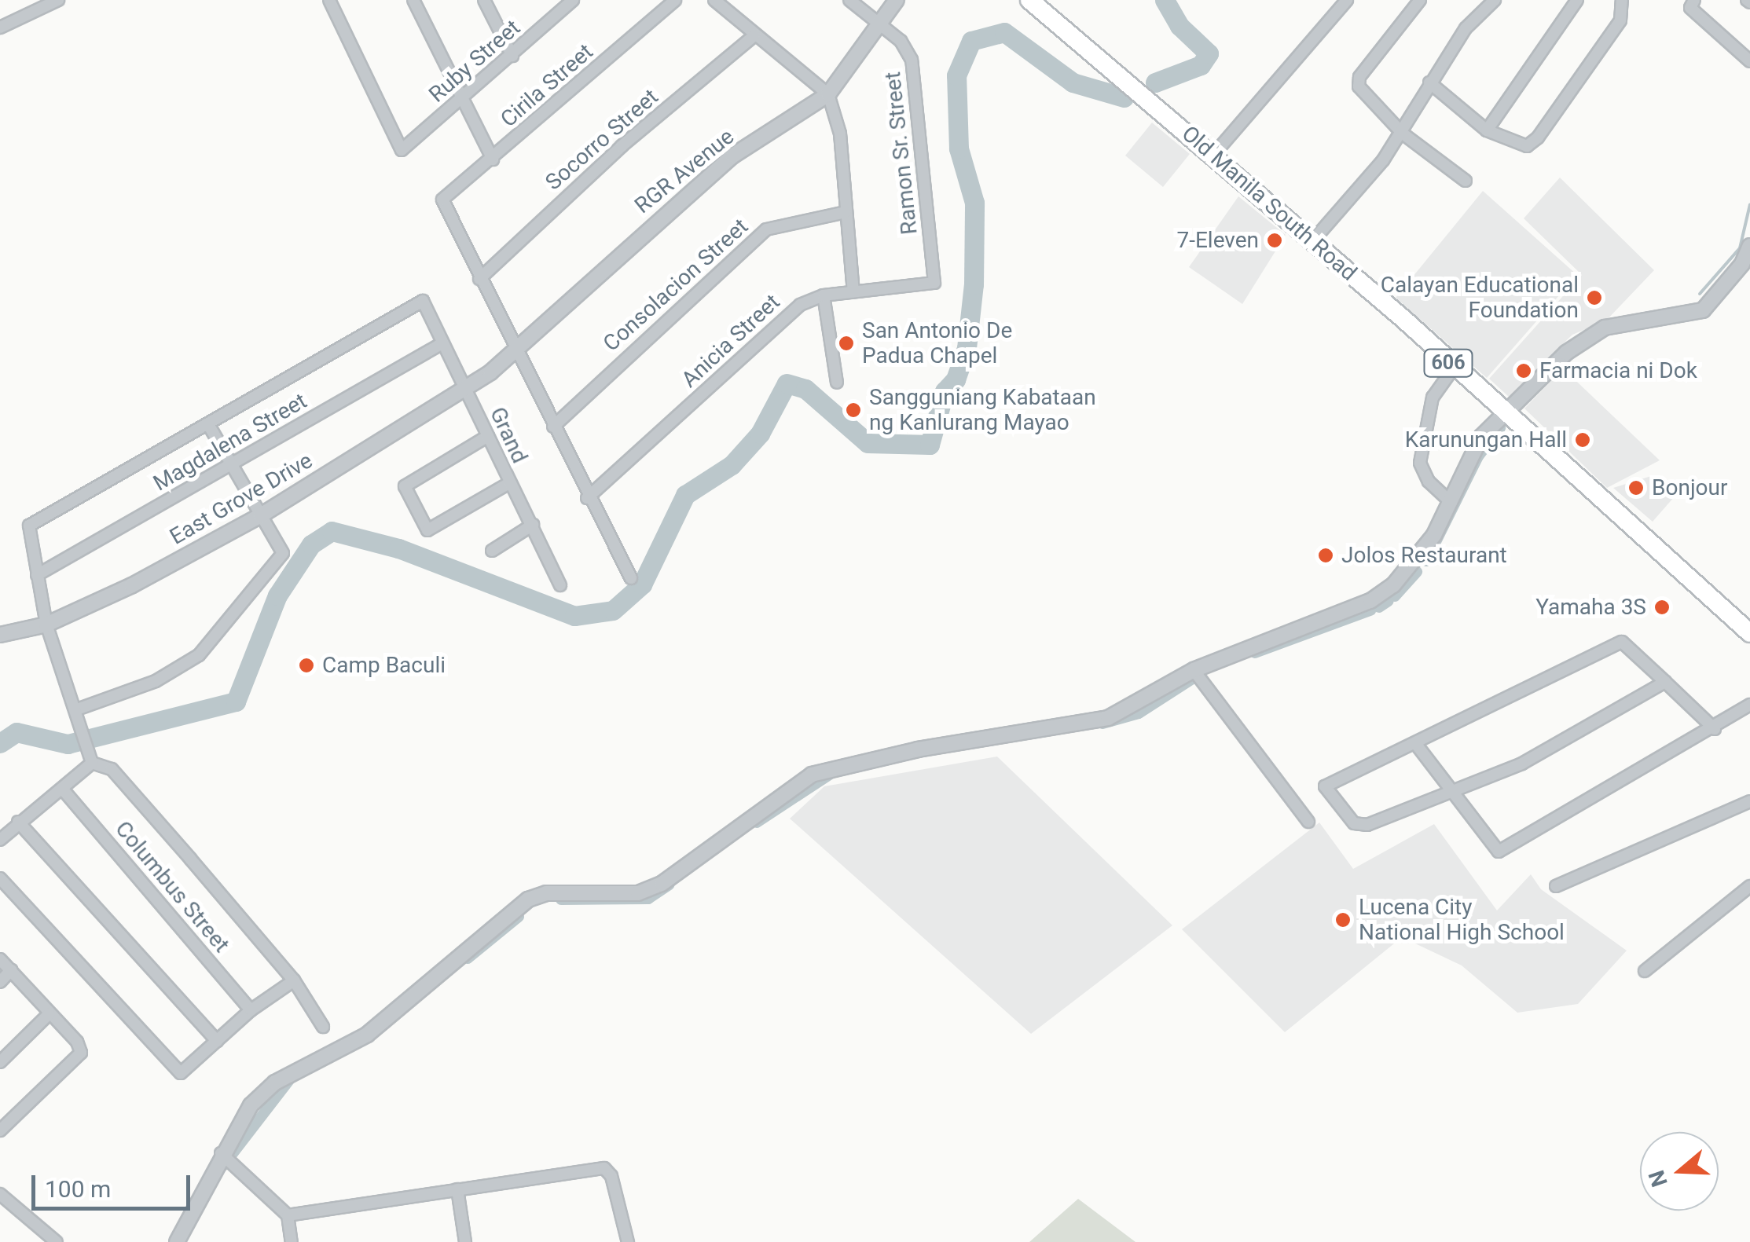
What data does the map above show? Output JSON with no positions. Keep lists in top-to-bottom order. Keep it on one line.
{"streets":{"main road":["Old Manila South Road","606"],"street":["Ruby Street","Cirila Street","Socorro Street","Ramon Sr. Street","RGR Avenue","Consolacion Street","Anicia Street","Grand","Magdalena Street","East Grove Drive","Columbus Street"]},"crossings":[["Cirila Street","Socorro Street"],["Ramon Sr. Street","RGR Avenue"],["Ramon Sr. Street","Anicia Street"],["RGR Avenue","East Grove Drive"],["Grand","Magdalena Street"],["Grand","East Grove Drive"]],"places":["7-Eleven","Calayan Educational Foundation","San Antonio De Padua Chapel","Farmacia ni Dok","Sangguniang Kabataan ng Kanlurang Mayao","Karunungan Hall","Bonjour","Jolos Restaurant","Yamaha 3S","Camp Baculi","Lucena City National High School"],"scale_bar":"100 m","north":"left"}
